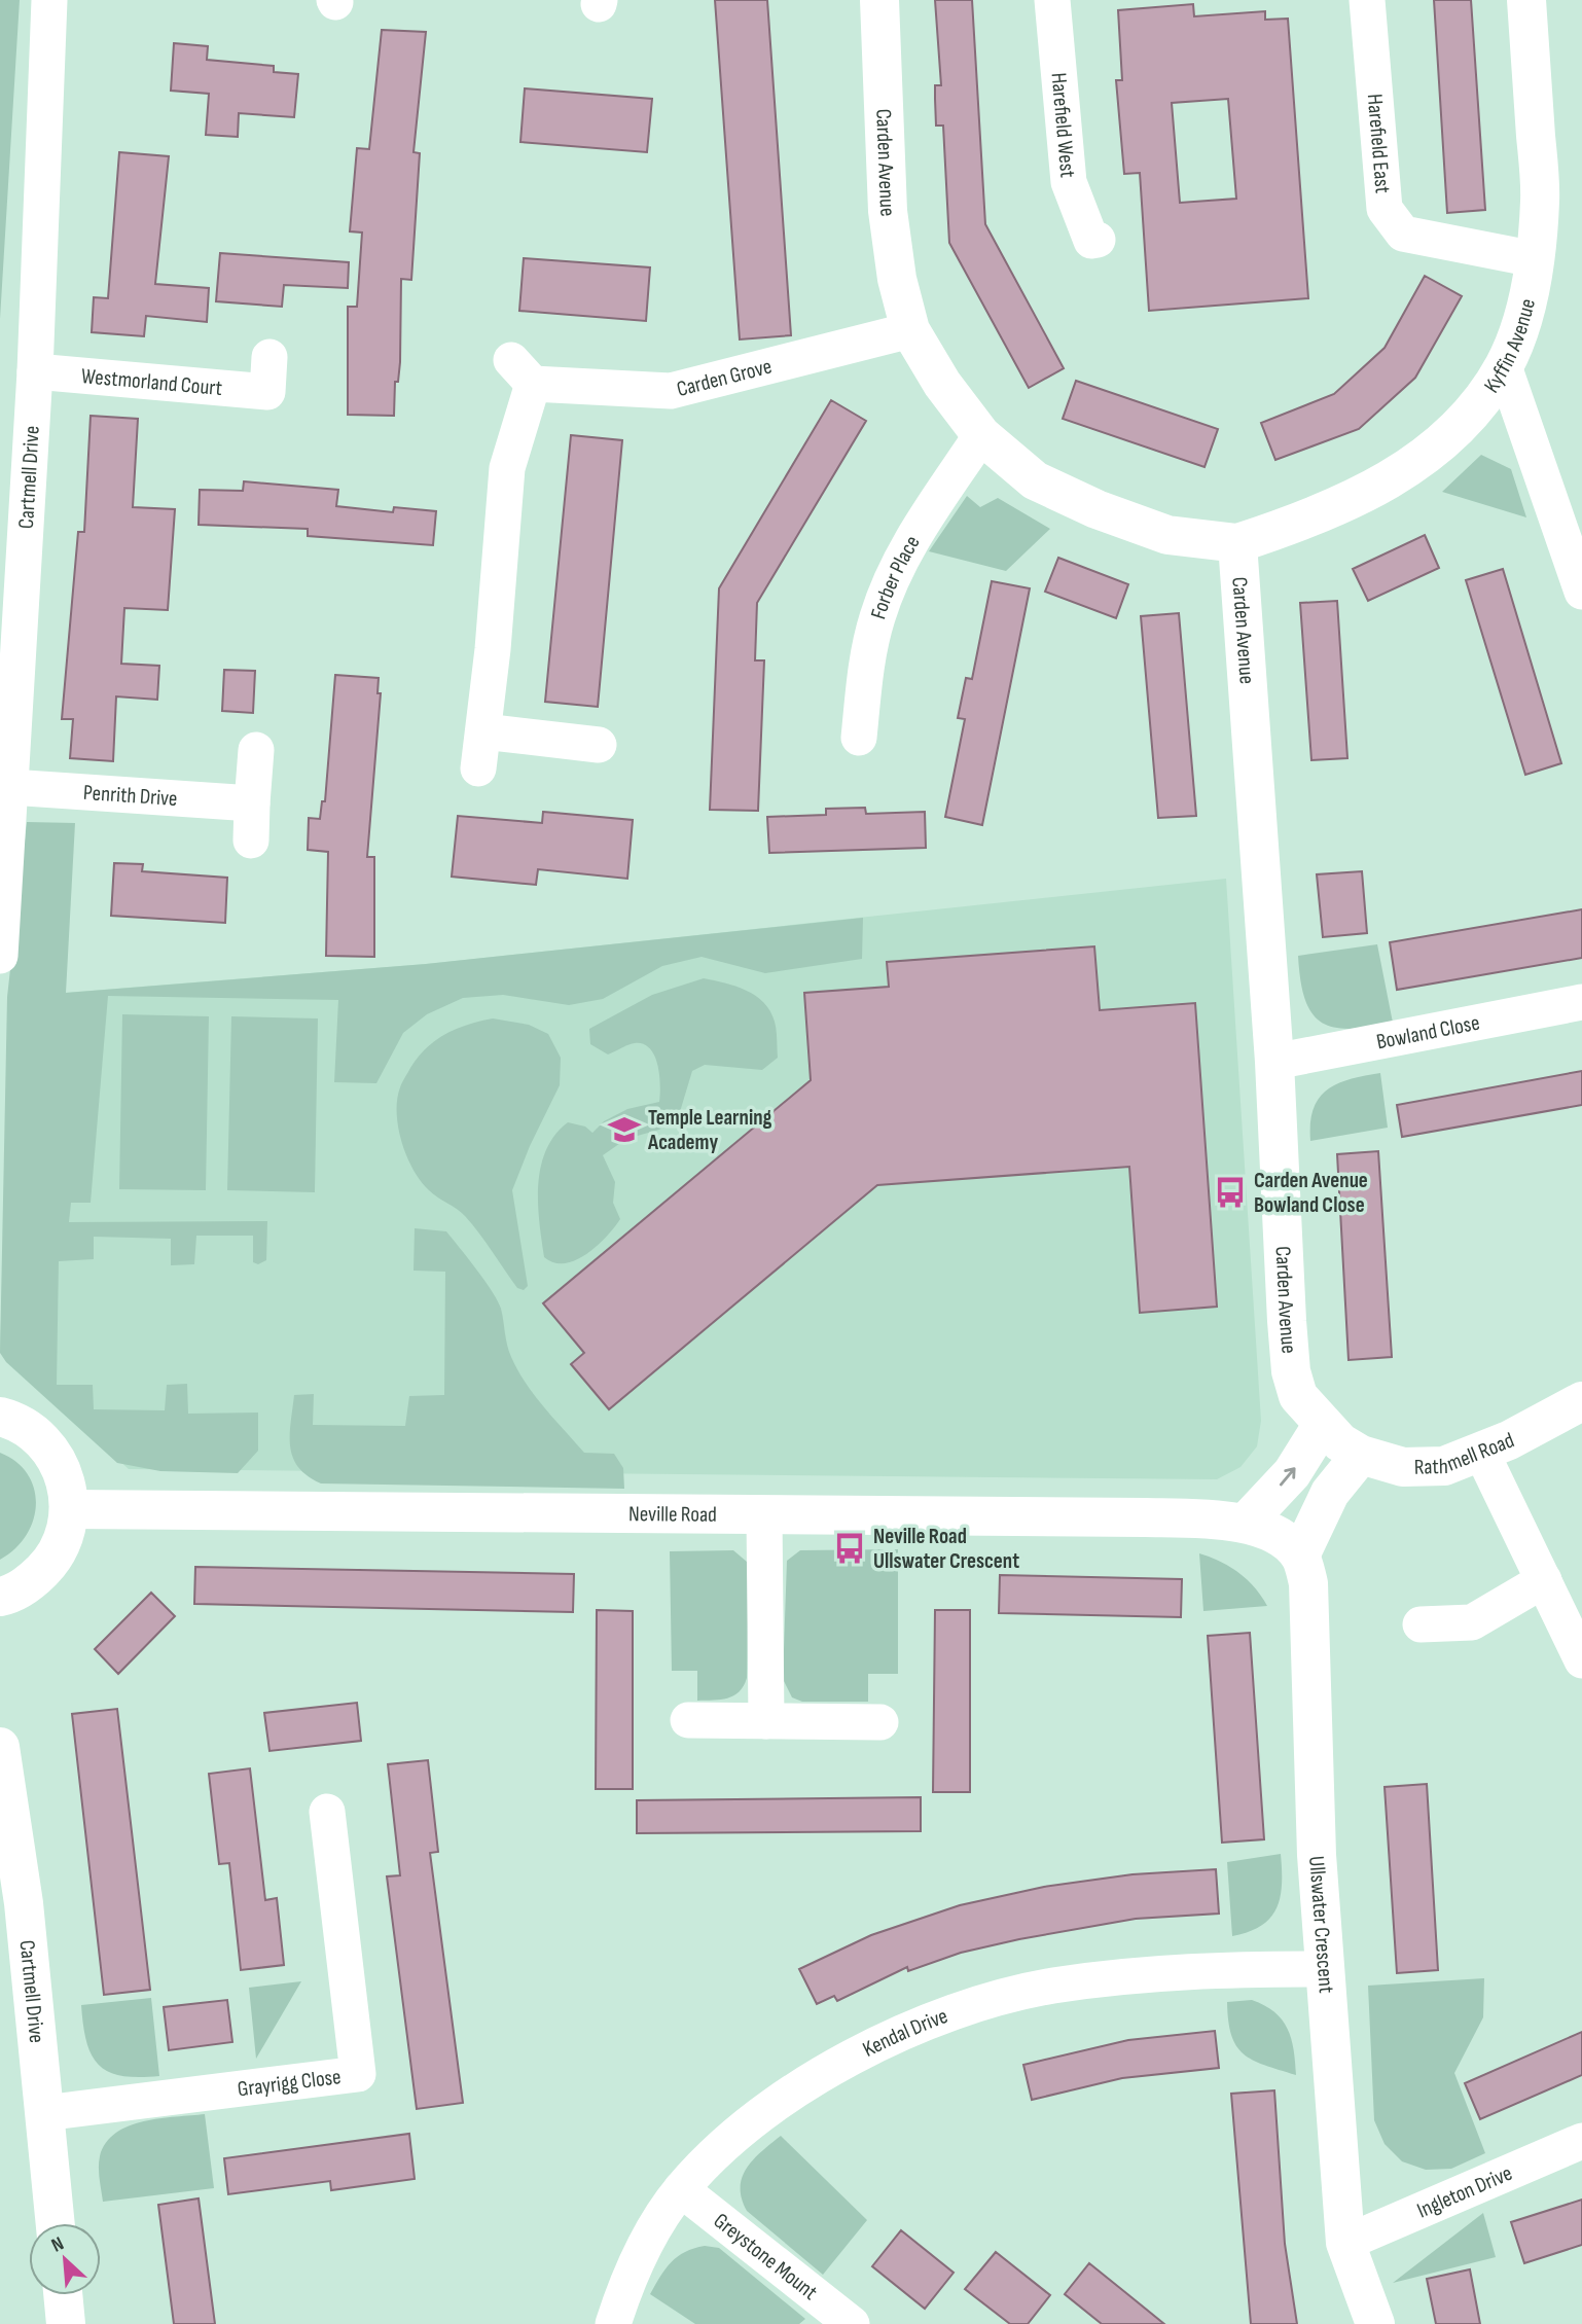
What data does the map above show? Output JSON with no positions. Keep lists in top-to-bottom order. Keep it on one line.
{"streets":{"street":["Harefield West","Harefield East","Carden Avenue","Kyffin Avenue","Carden Grove","Westmorland Court","Cartmell Drive","Forber Place","Penrith Drive","Bowland Close","Rathmell Road","Neville Road","Ullswater Crescent","Kendal Drive","Grayrigg Close","Ingleton Drive","Greystone Mount"]},"crossings":[["Harefield East","Kyffin Avenue"],["Carden Avenue","Kyffin Avenue"],["Carden Avenue","Carden Grove"],["Carden Avenue","Forber Place"],["Carden Avenue","Bowland Close"],["Carden Avenue","Rathmell Road"],["Westmorland Court","Cartmell Drive"],["Cartmell Drive","Penrith Drive"],["Cartmell Drive","Grayrigg Close"],["Neville Road","Ullswater Crescent"],["Ullswater Crescent","Kendal Drive"],["Ullswater Crescent","Ingleton Drive"],["Kendal Drive","Greystone Mount"]],"places":{"school or university":["Temple Learning Academy"],"bus stop":["Carden Avenue Bowland Close","Neville Road Ullswater Crescent"]},"north":"top left"}
